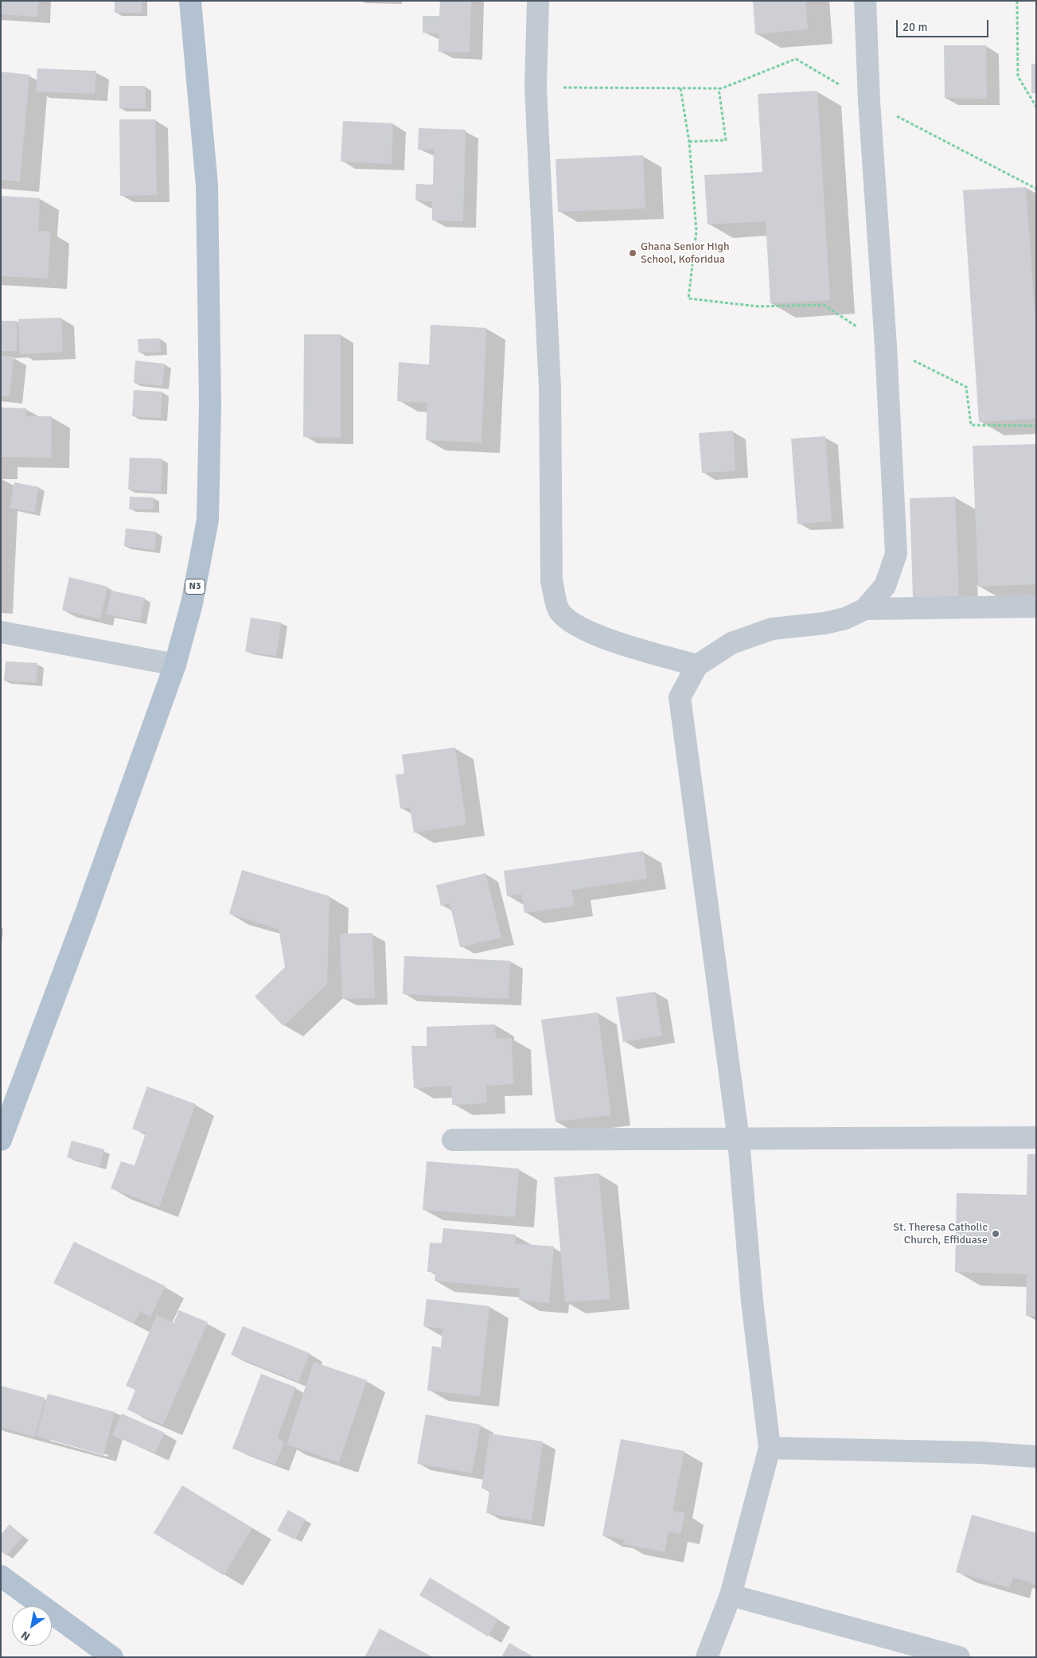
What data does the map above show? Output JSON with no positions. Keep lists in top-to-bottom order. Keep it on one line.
{"streets":{"main road":["N3"]},"places":["Ghana Senior High School, Koforidua","St. Theresa Catholic Church, Effiduase"],"scale_bar":"20 m","north":"bottom left"}
